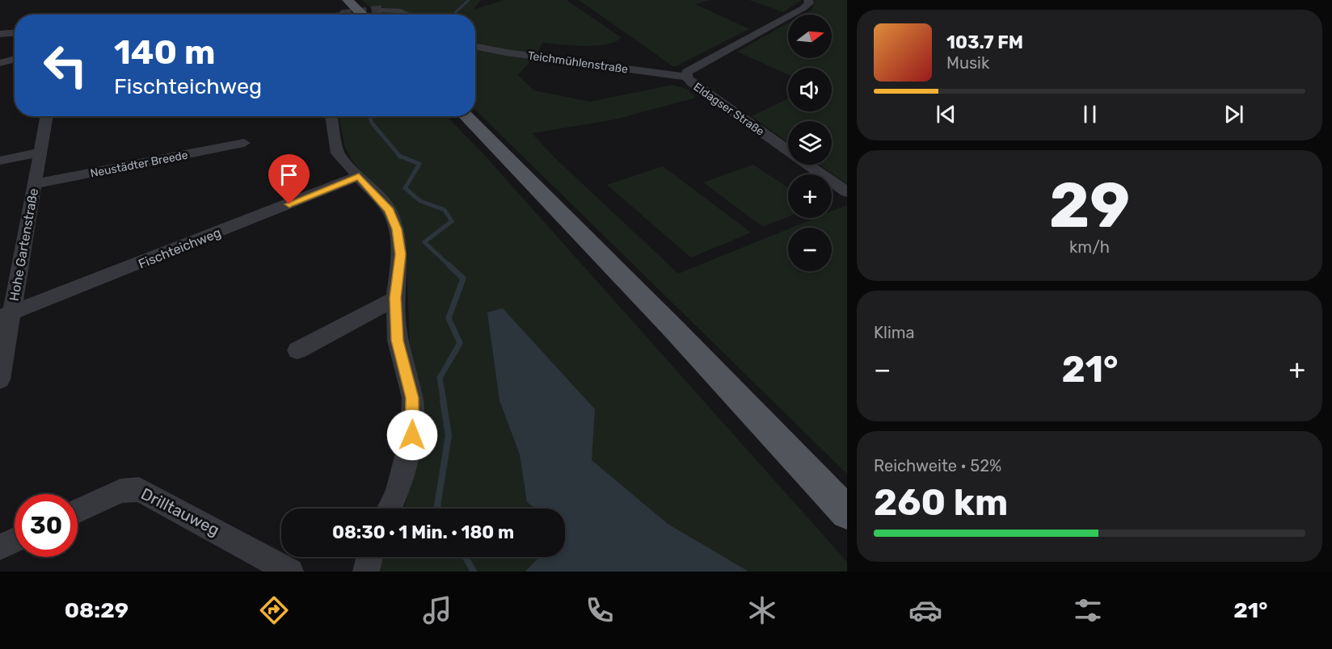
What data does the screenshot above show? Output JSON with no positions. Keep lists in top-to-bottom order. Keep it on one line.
{"streets":{"street":["Teichmühlenstraße","Eldagser Straße","Neustädter Breede","Hohe Gartenstraße","Fischteichweg","Drilltauweg"]},"crossings":[["Teichmühlenstraße","Eldagser Straße"],["Neustädter Breede","Hohe Gartenstraße"],["Hohe Gartenstraße","Fischteichweg"]],"north":"right","page":{"map_buttons":["+","−"],"turn":["140 m","Fischteichweg"],"song":["103.7 FM","Musik"],"tile":[["29","km/h"],"Klima",["Reichweite · 52%","260 km"]],"heat":["−","21°","+"],"limit":"30","trip":"08:30 · 1 Min. · 180 m","tabs":["08:29","21°"]}}
